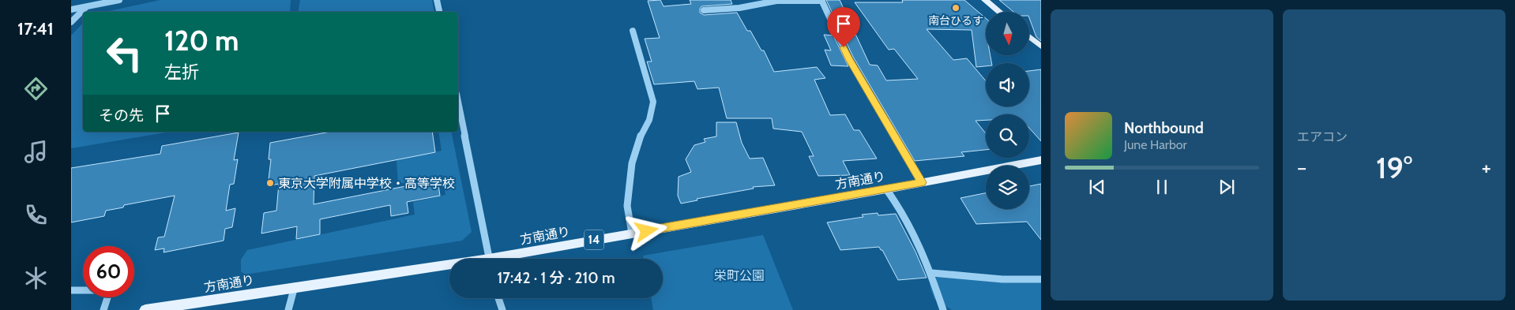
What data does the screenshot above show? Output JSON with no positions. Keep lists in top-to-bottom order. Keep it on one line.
{"streets":{"main road":["方南通り","14"]},"parks":["栄町公園"],"places":["南台ひるす","東京大学附属中学校・高等学校"],"north":"bottom","page":{"tabs":"17:41","tile":"エアコン","turn":["120 m","左折"],"then":"その先","song":["Northbound","June Harbor"],"heat":["−","19°","+"],"limit":"60","trip":"17:42 · 1 分 · 210 m"}}
